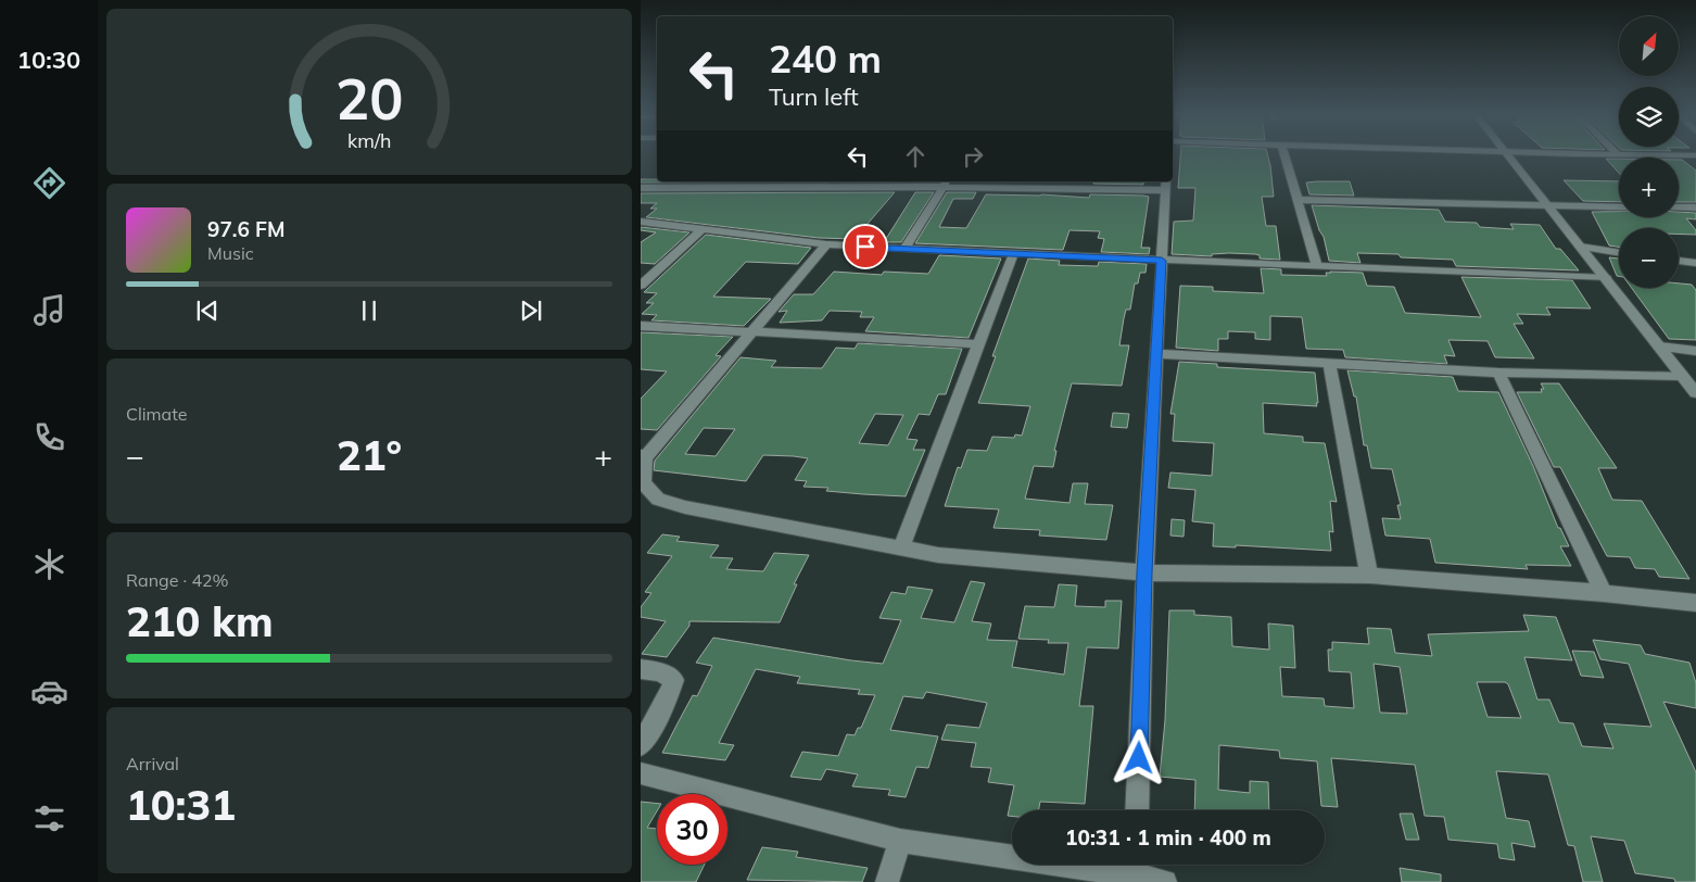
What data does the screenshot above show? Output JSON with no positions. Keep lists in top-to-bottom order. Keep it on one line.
{"north":"top right","page":{"tabs":"10:30","map_buttons":["+","−"],"turn":["240 m","Turn left"],"song":["97.6 FM","Music"],"tile":["Climate",["Range · 42%","210 km"],["Arrival","10:31"]],"heat":["−","21°","+"],"limit":"30","trip":"10:31 · 1 min · 400 m","gauge":["20","km/h"]}}
